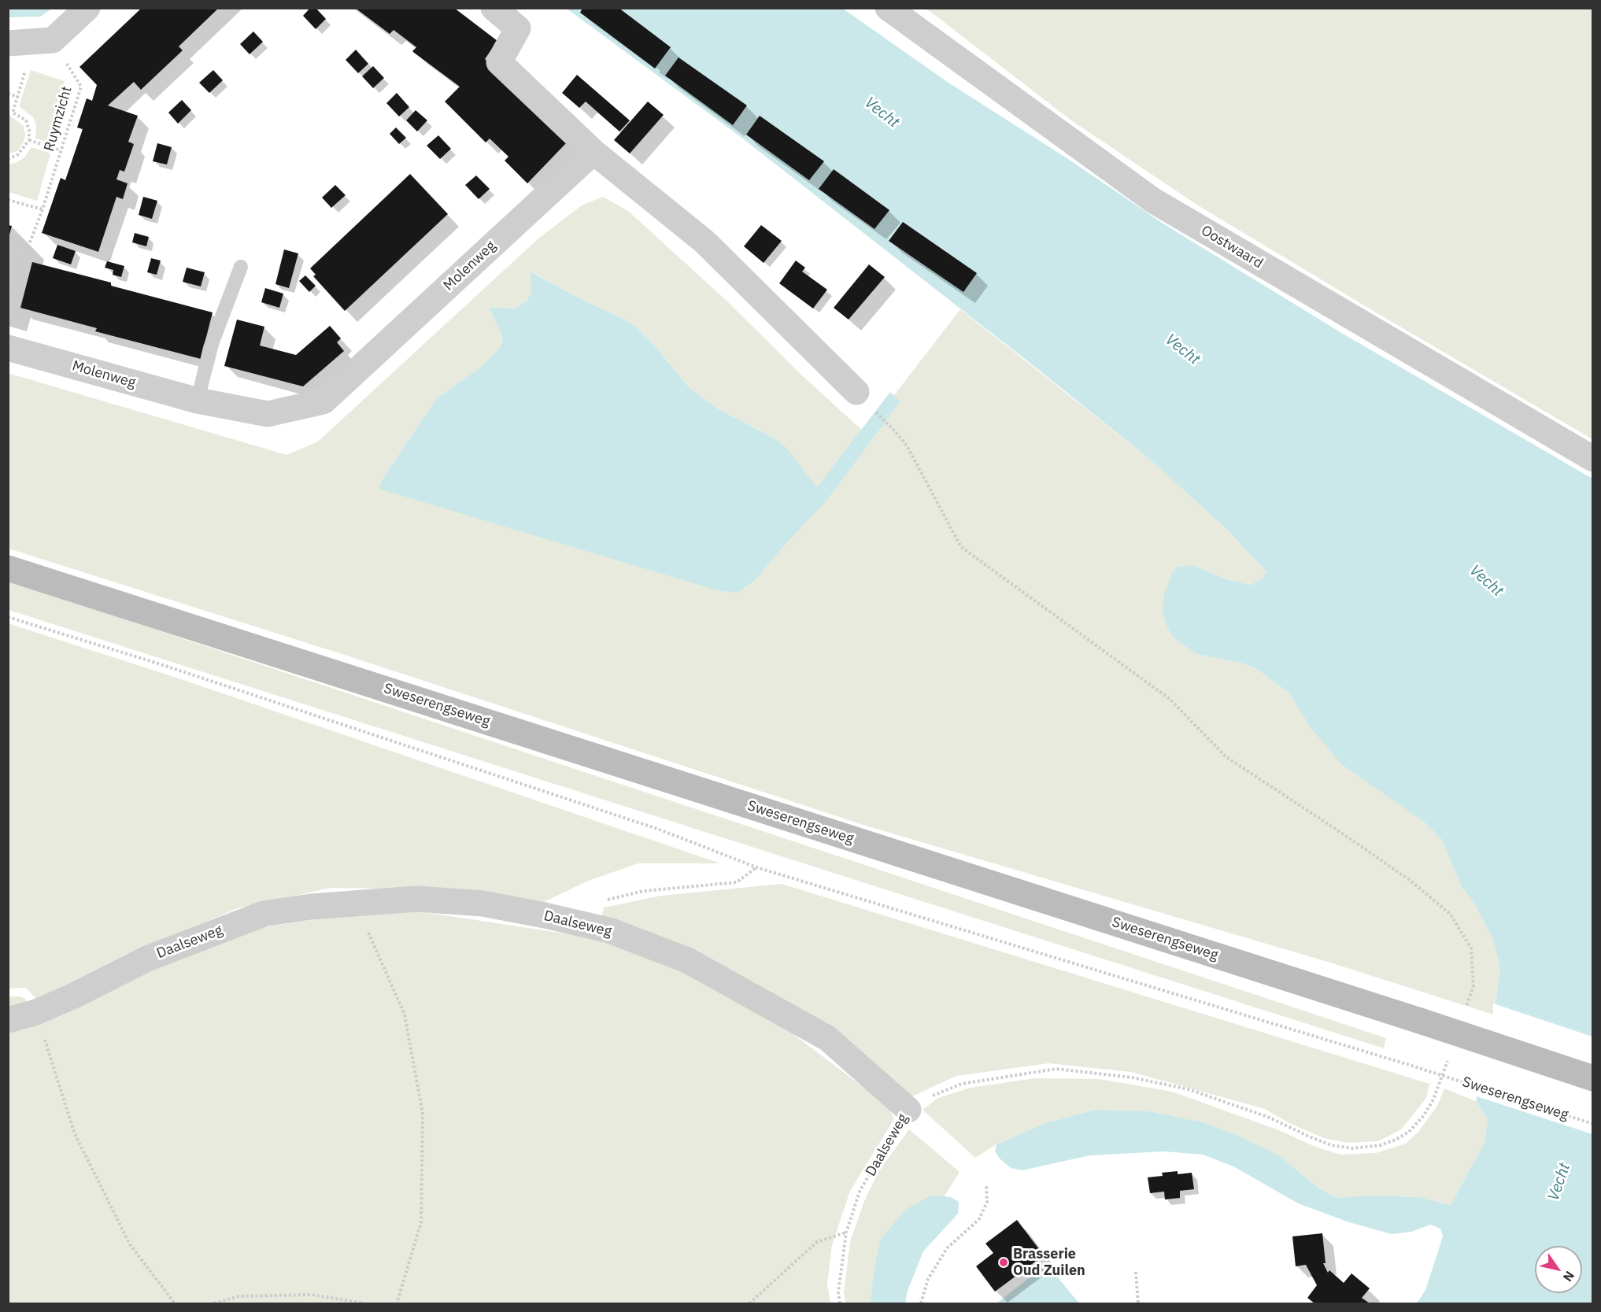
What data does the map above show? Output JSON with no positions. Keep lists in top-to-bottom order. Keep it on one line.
{"streets":{"main road":["Sweserengseweg"],"street":["Oostwaard","Molenweg","Daalseweg"],"path":["Ruymzicht"]},"water":["Vecht"],"places":["Brasserie Oud Zuilen"],"north":"bottom right"}
